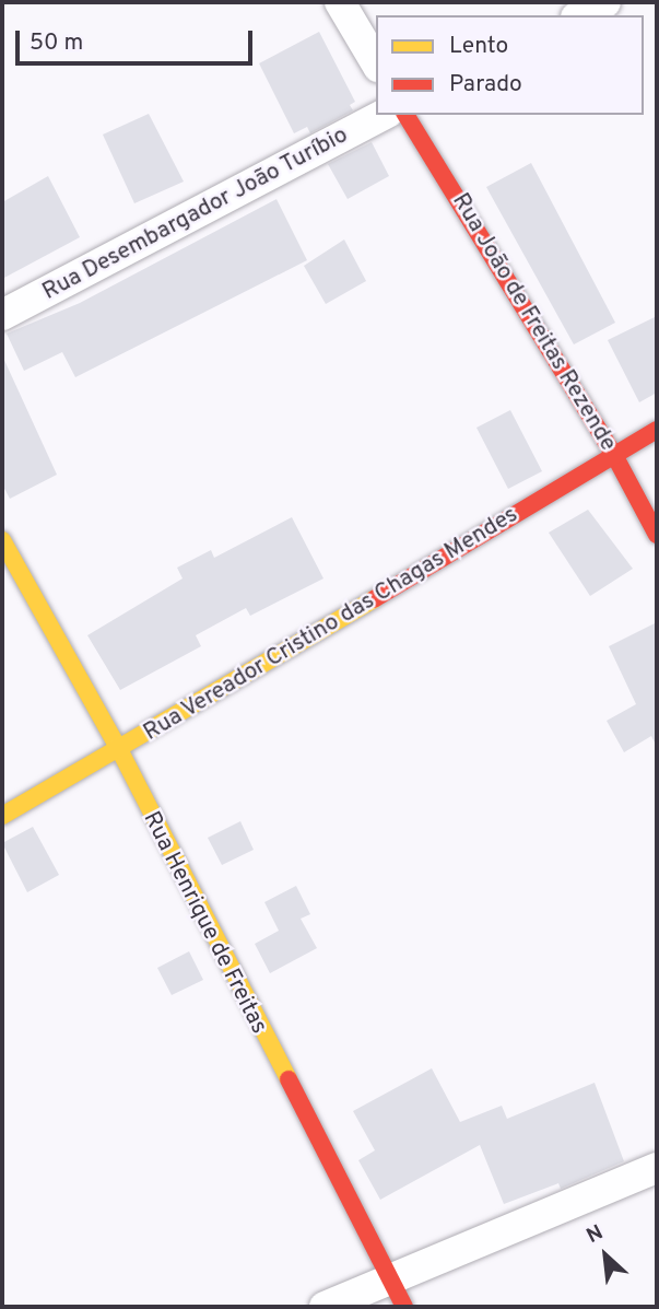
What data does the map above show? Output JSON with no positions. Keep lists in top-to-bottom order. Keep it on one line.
{"streets":{"street":["Rua Desembargador João Turíbio","Rua João de Freitas Rezende","Rua Vereador Cristino das Chagas Mendes","Rua Henrique de Freitas"]},"crossings":[["Rua João de Freitas Rezende","Rua Vereador Cristino das Chagas Mendes"],["Rua Vereador Cristino das Chagas Mendes","Rua Henrique de Freitas"]],"legend":["Lento","Parado"],"scale_bar":"50 m","north":"top left"}
